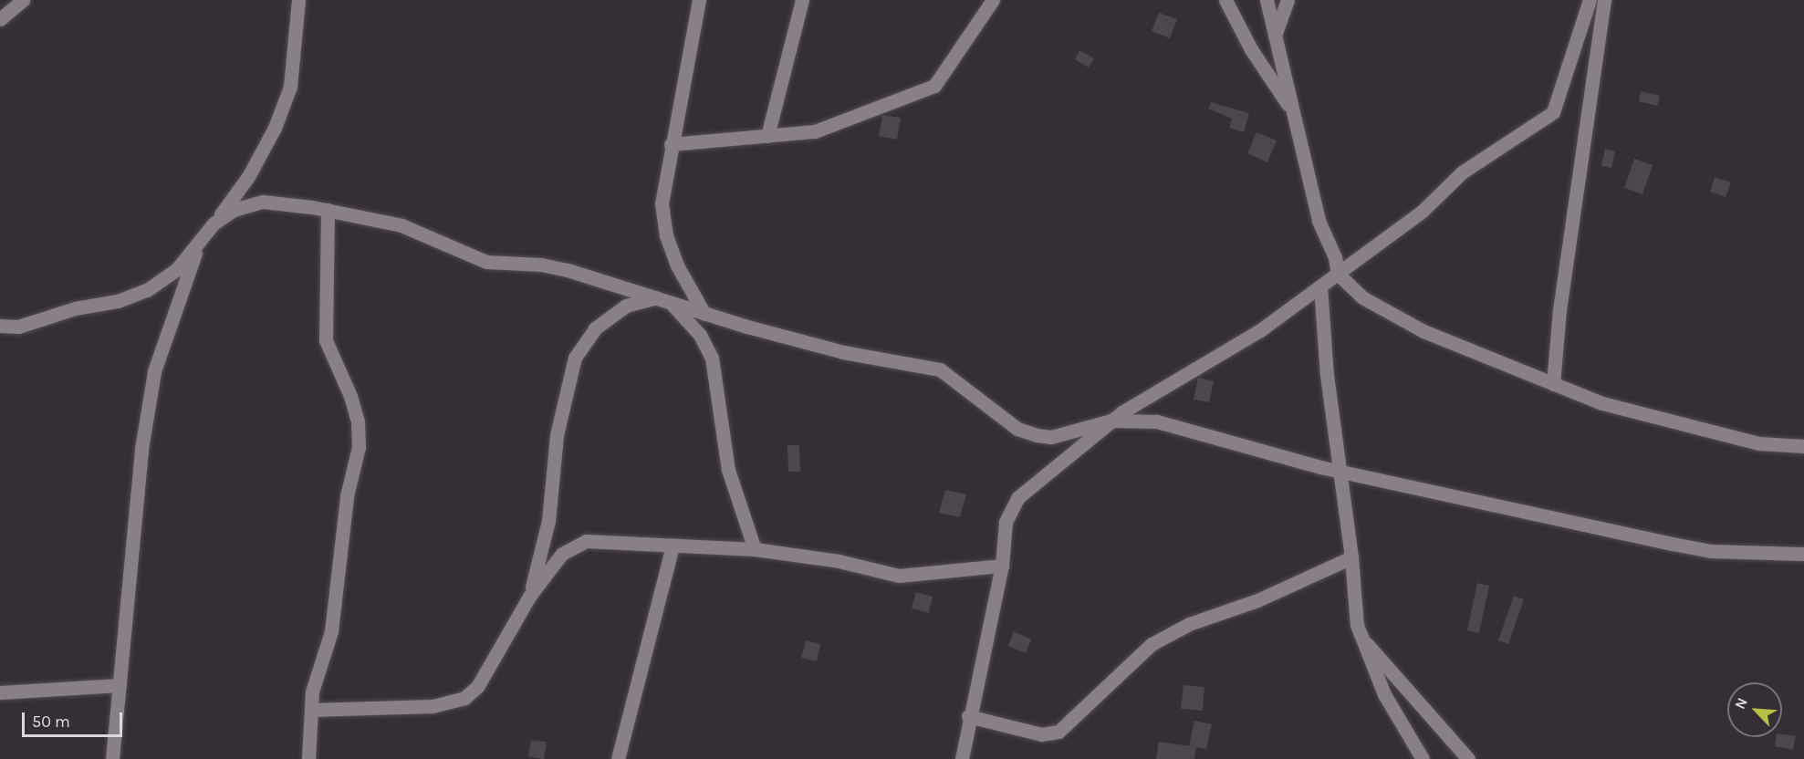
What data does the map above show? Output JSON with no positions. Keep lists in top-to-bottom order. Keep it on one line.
{"scale_bar":"50 m","north":"top left"}
